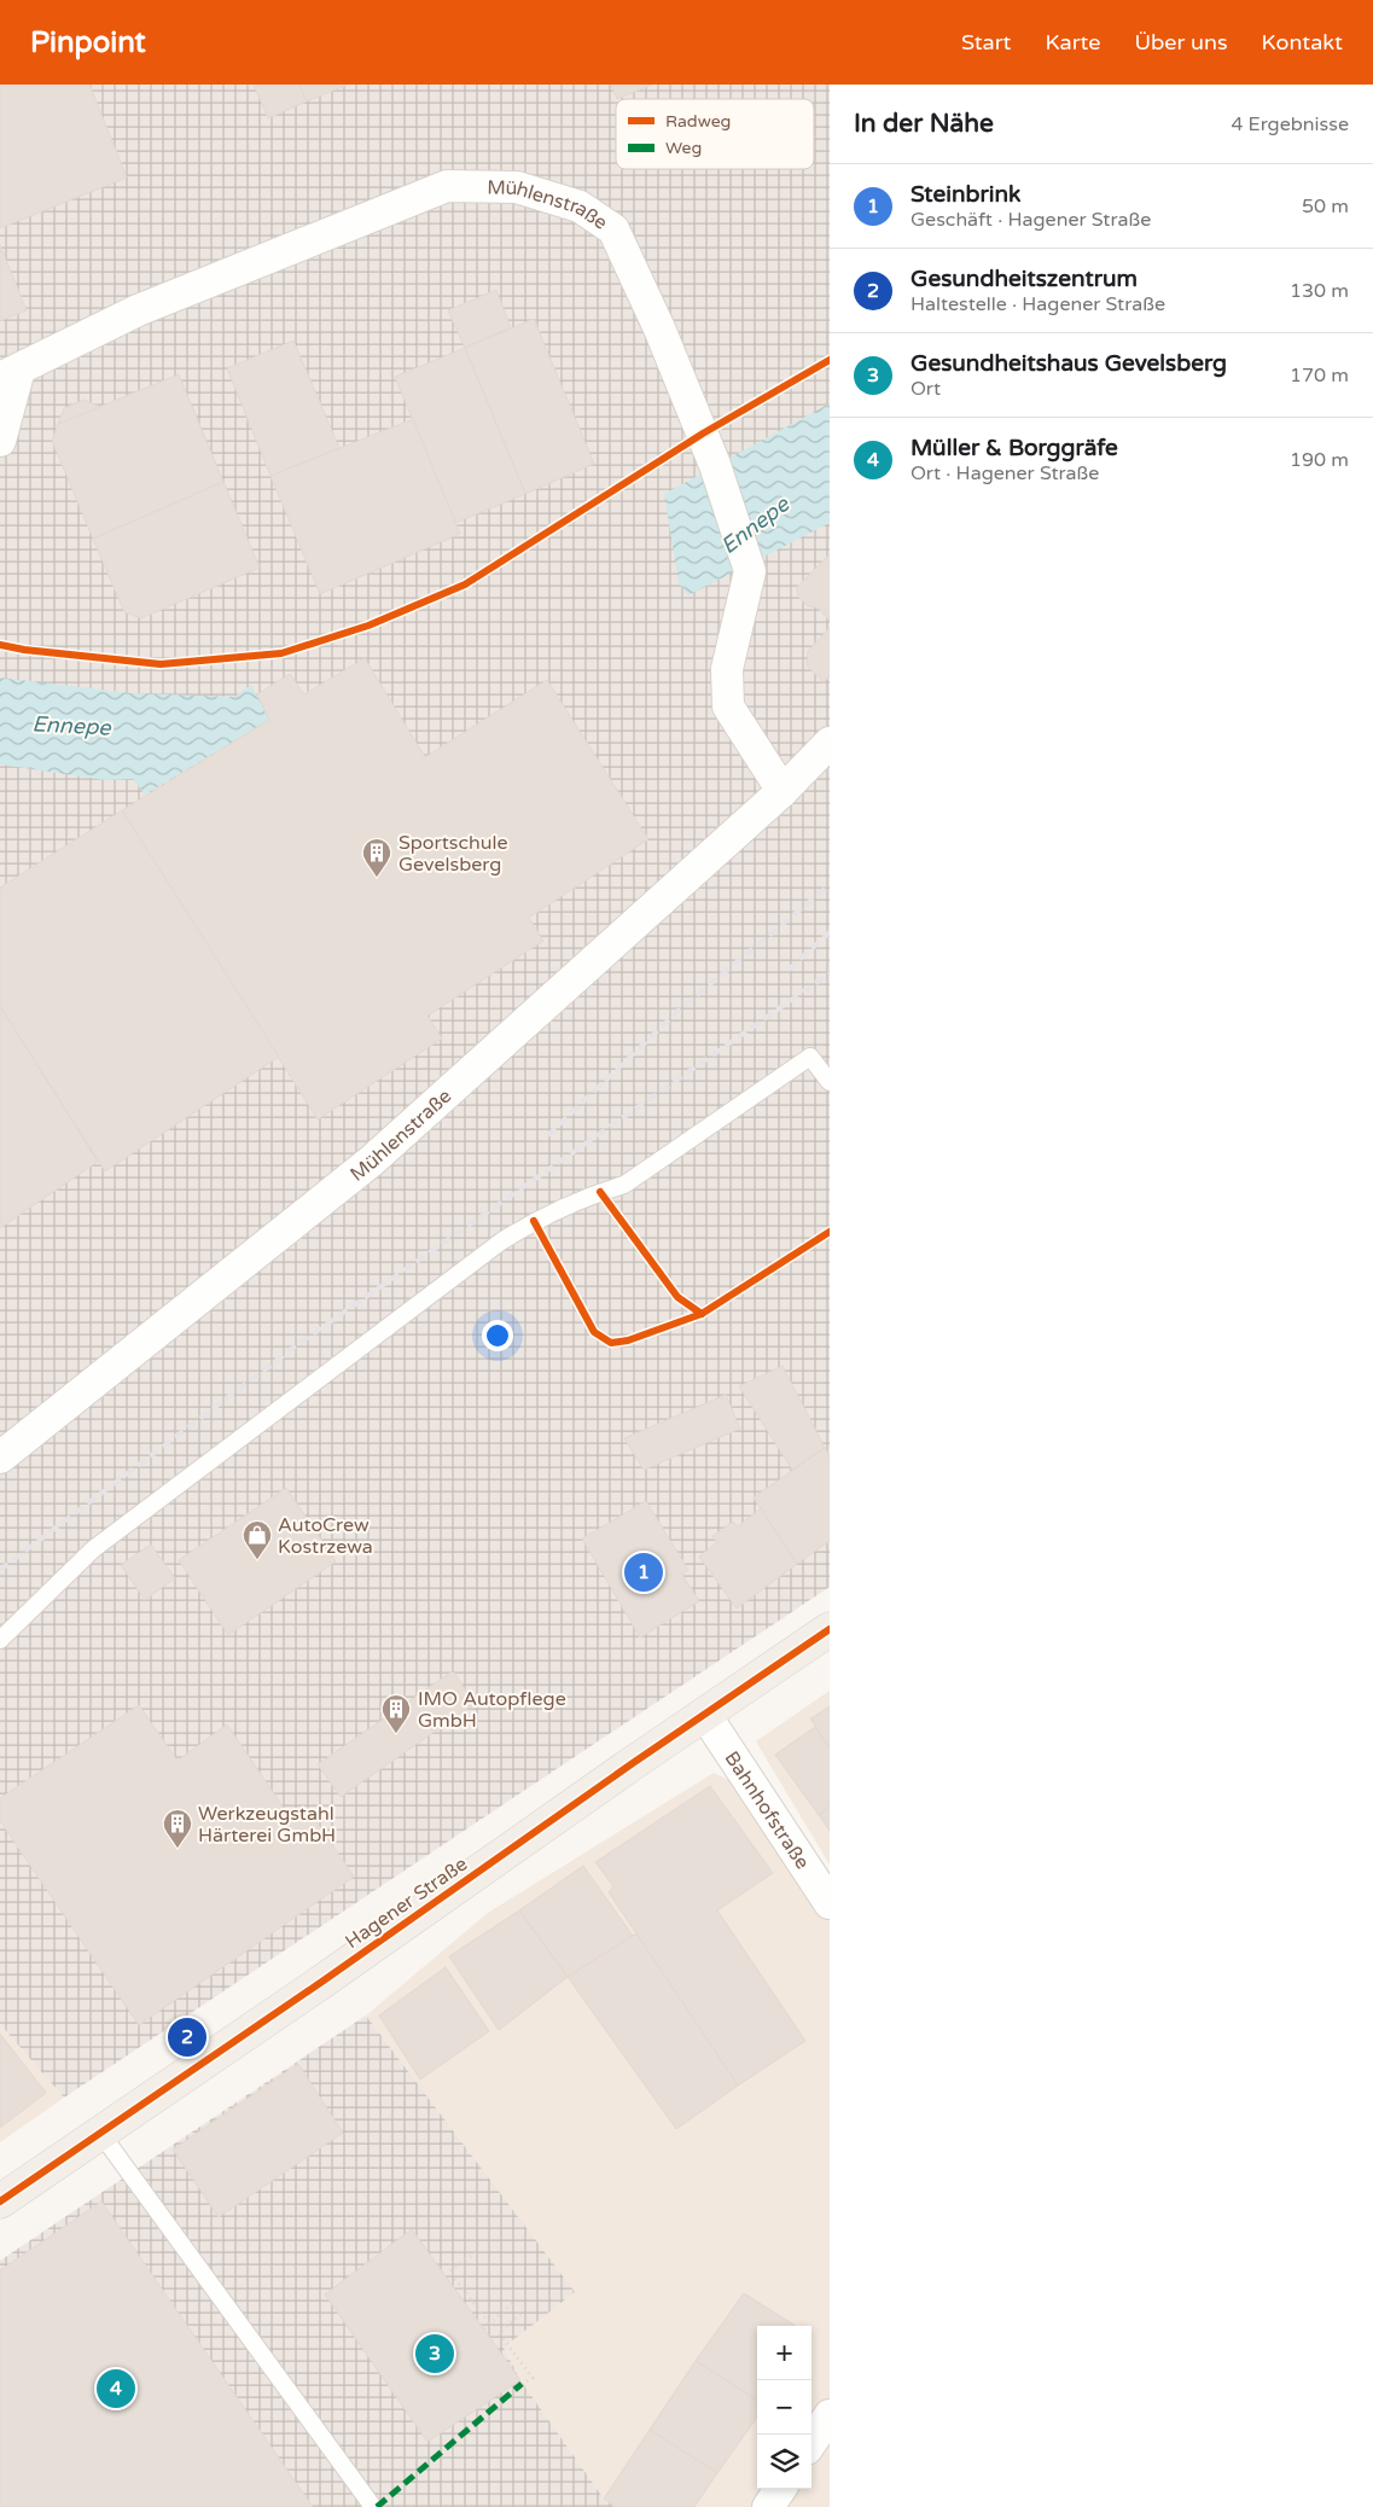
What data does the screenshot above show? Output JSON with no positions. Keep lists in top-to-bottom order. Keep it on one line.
{"streets":{"main road":["Hagener Straße"],"street":["Mühlenstraße","Bahnhofstraße"]},"crossings":[["Bahnhofstraße","Hagener Straße"]],"water":["Ennepe"],"places":{"building":["Sportschule Gevelsberg","IMO Autopflege GmbH","Werkzeugstahl Härterei GmbH"],"shop":["AutoCrew Kostrzewa"]},"legend":["Radweg","Weg"],"page":{"header":"Pinpoint","nav":["Start","Karte","Über uns","Kontakt"],"heading":["In der Nähe","4 Ergebnisse"],"list":[{"mark":"1","name":"Steinbrink","note":"Geschäft · Hagener Straße","value":"50 m"},{"mark":"2","name":"Gesundheitszentrum","note":"Haltestelle · Hagener Straße","value":"130 m"},{"mark":"3","name":"Gesundheitshaus Gevelsberg","note":"Ort","value":"170 m"},{"mark":"4","name":"Müller & Borggräfe","note":"Ort · Hagener Straße","value":"190 m"}],"pins":["1","2","3","4"],"map_buttons":["+","−"]}}
